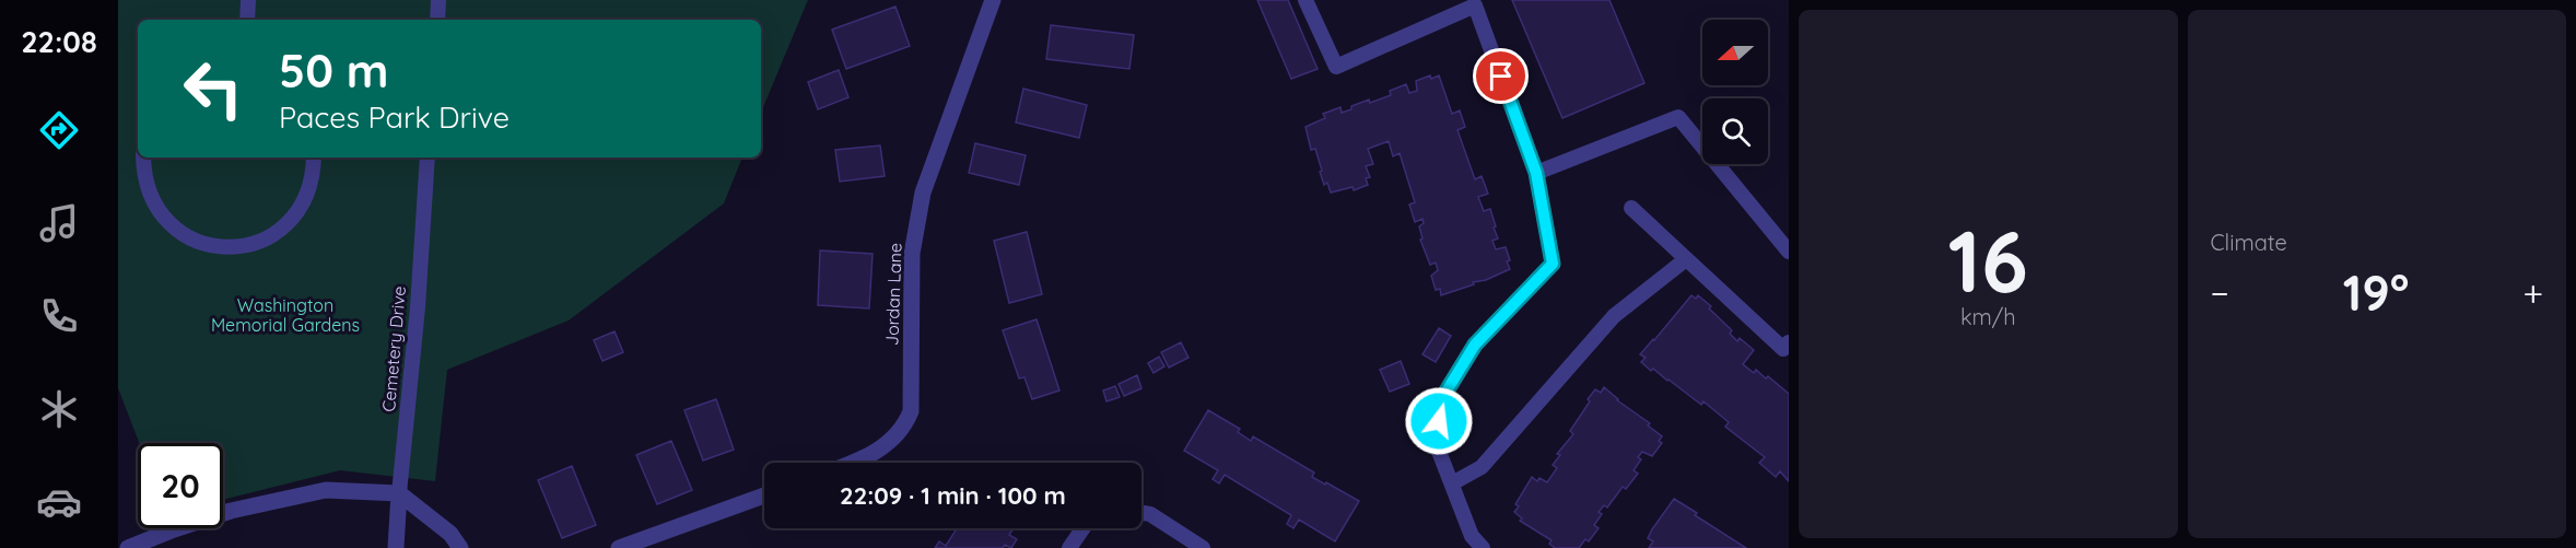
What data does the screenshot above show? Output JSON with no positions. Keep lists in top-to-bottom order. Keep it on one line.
{"streets":{"street":["Jordan Lane","Cemetery Drive"]},"parks":["Washington Memorial Gardens"],"north":"left","page":{"tabs":"22:08","tile":[["16","km/h"],"Climate"],"turn":["50 m","Paces Park Drive"],"heat":["−","19°","+"],"limit":"20","trip":"22:09 · 1 min · 100 m"}}
